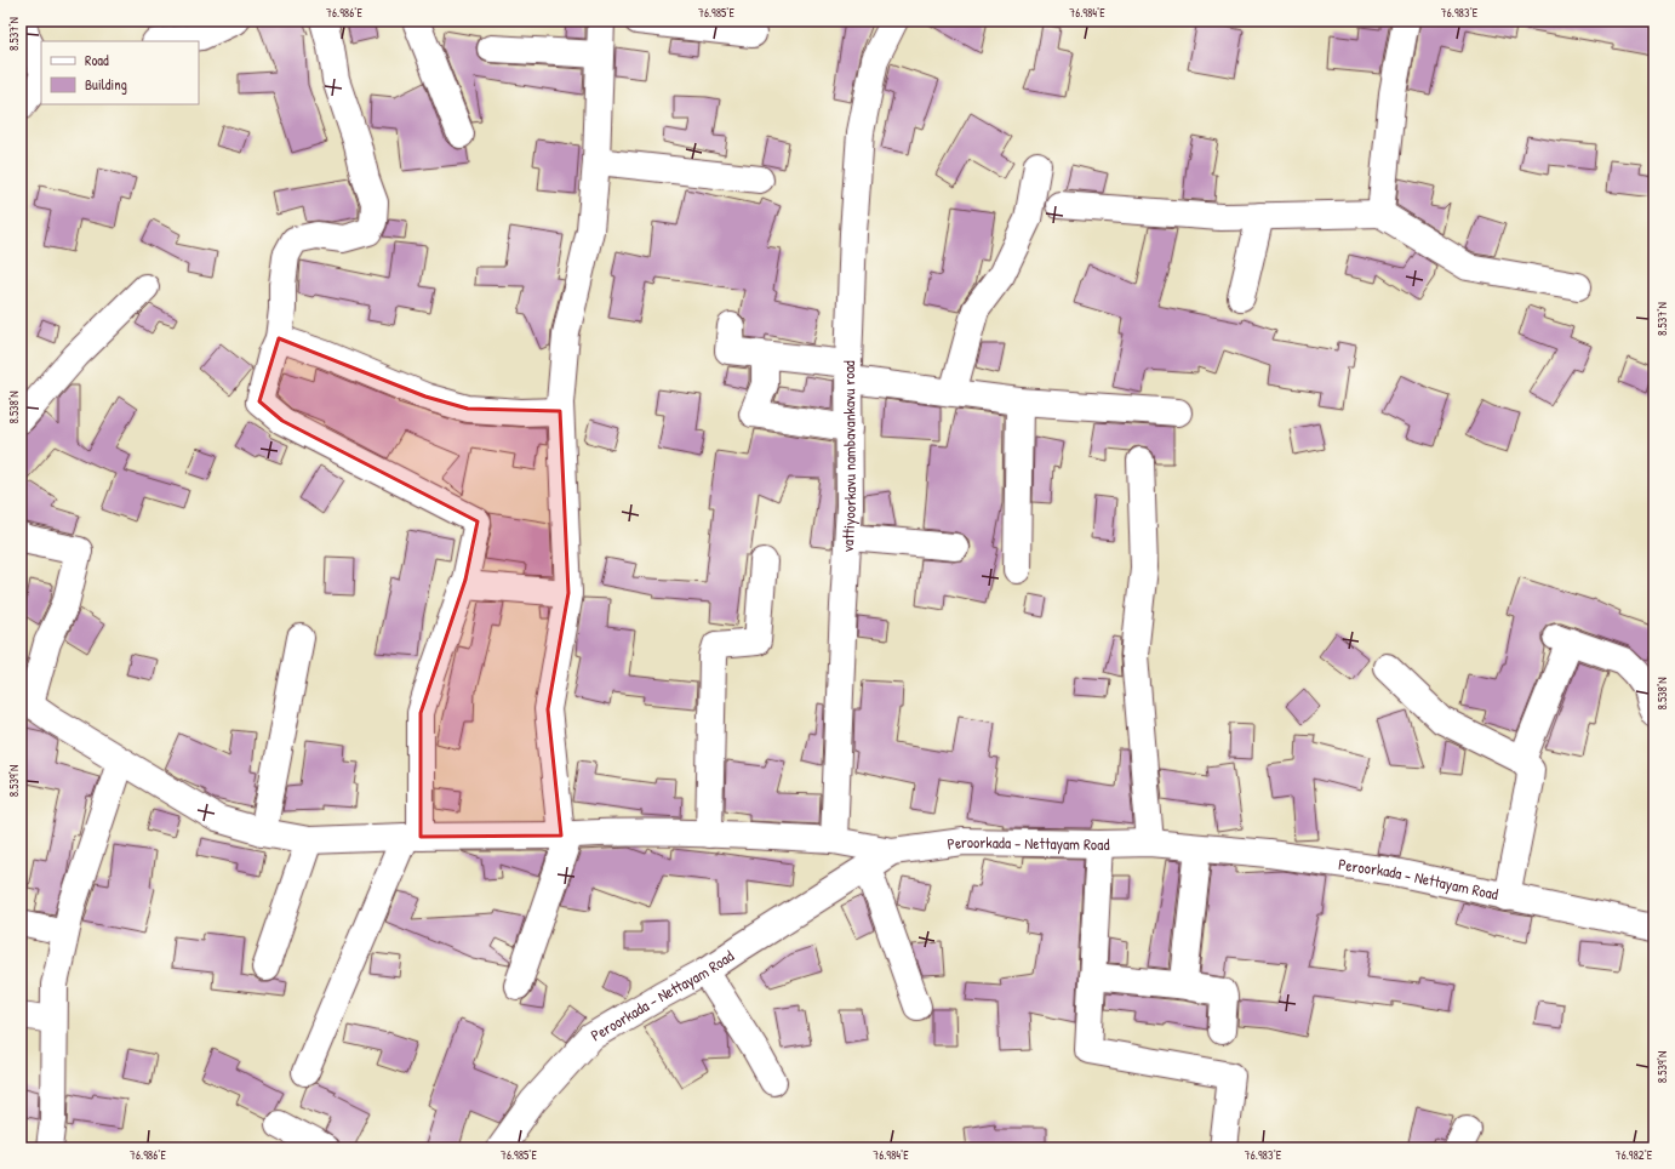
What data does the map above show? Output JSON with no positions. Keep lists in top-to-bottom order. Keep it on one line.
{"streets":{"street":["vattiyoorkavu nambavankavu road","Peroorkada - Nettayam Road"]},"legend":["Road","Building"],"coordinates":["76.986°E","76.985°E","76.984°E","76.983°E","8.537°N","8.538°N","8.539°N","76.982°E"]}
